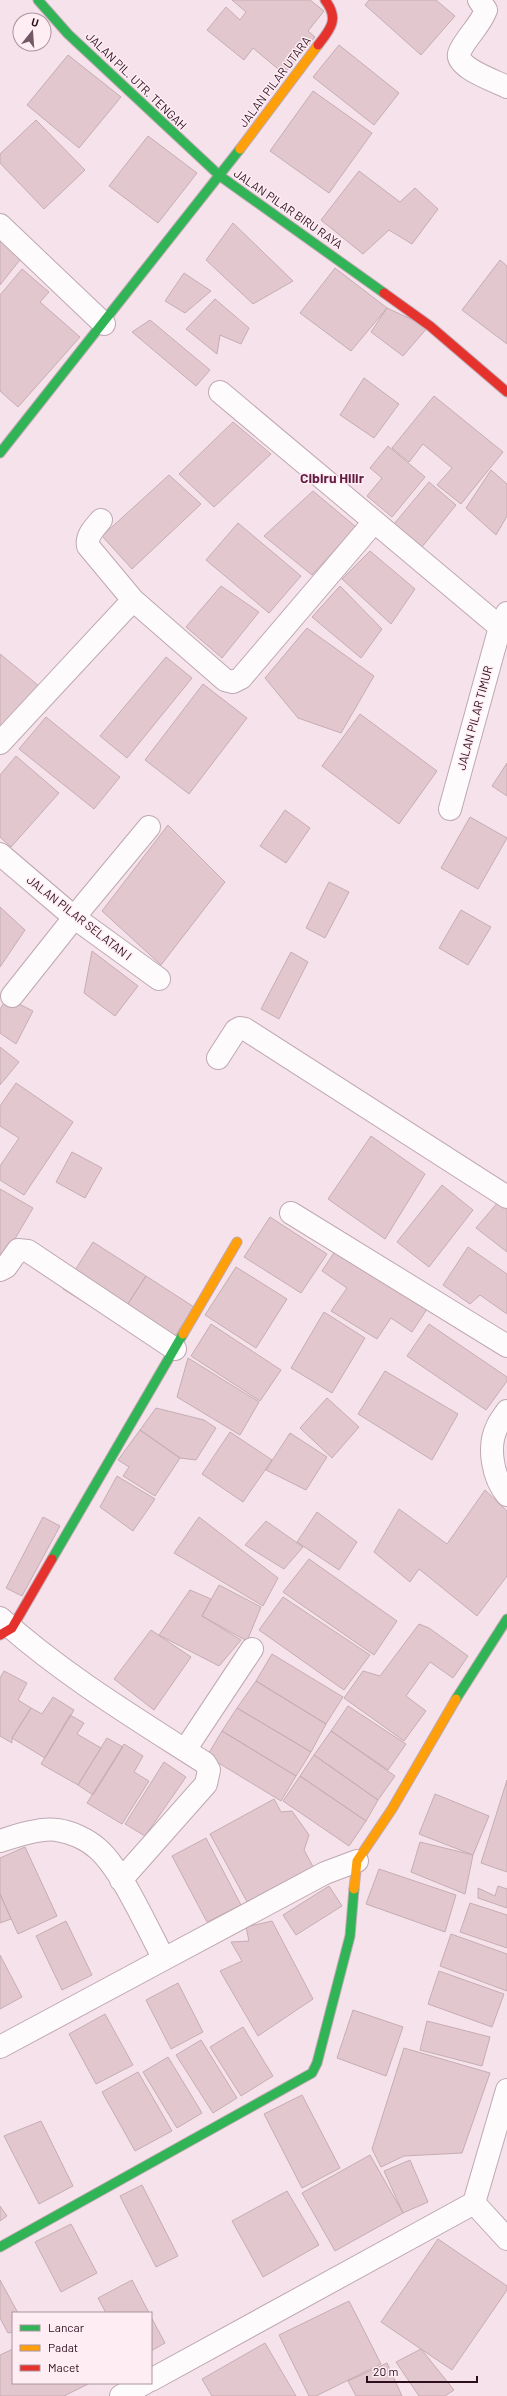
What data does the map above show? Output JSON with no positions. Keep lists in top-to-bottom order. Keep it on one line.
{"streets":{"street":["JALAN PIL. UTR. TENGAH","JALAN PILAR UTARA","JALAN PILAR BIRU RAYA","JALAN PILAR TIMUR","JALAN PILAR SELATAN I"]},"crossings":[["JALAN PIL. UTR. TENGAH","JALAN PILAR UTARA"],["JALAN PIL. UTR. TENGAH","JALAN PILAR BIRU RAYA"],["JALAN PILAR UTARA","JALAN PILAR BIRU RAYA"]],"districts":["Cibiru Hilir"],"legend":["Lancar","Padat","Macet"],"scale_bar":"20 m","north":"top"}
